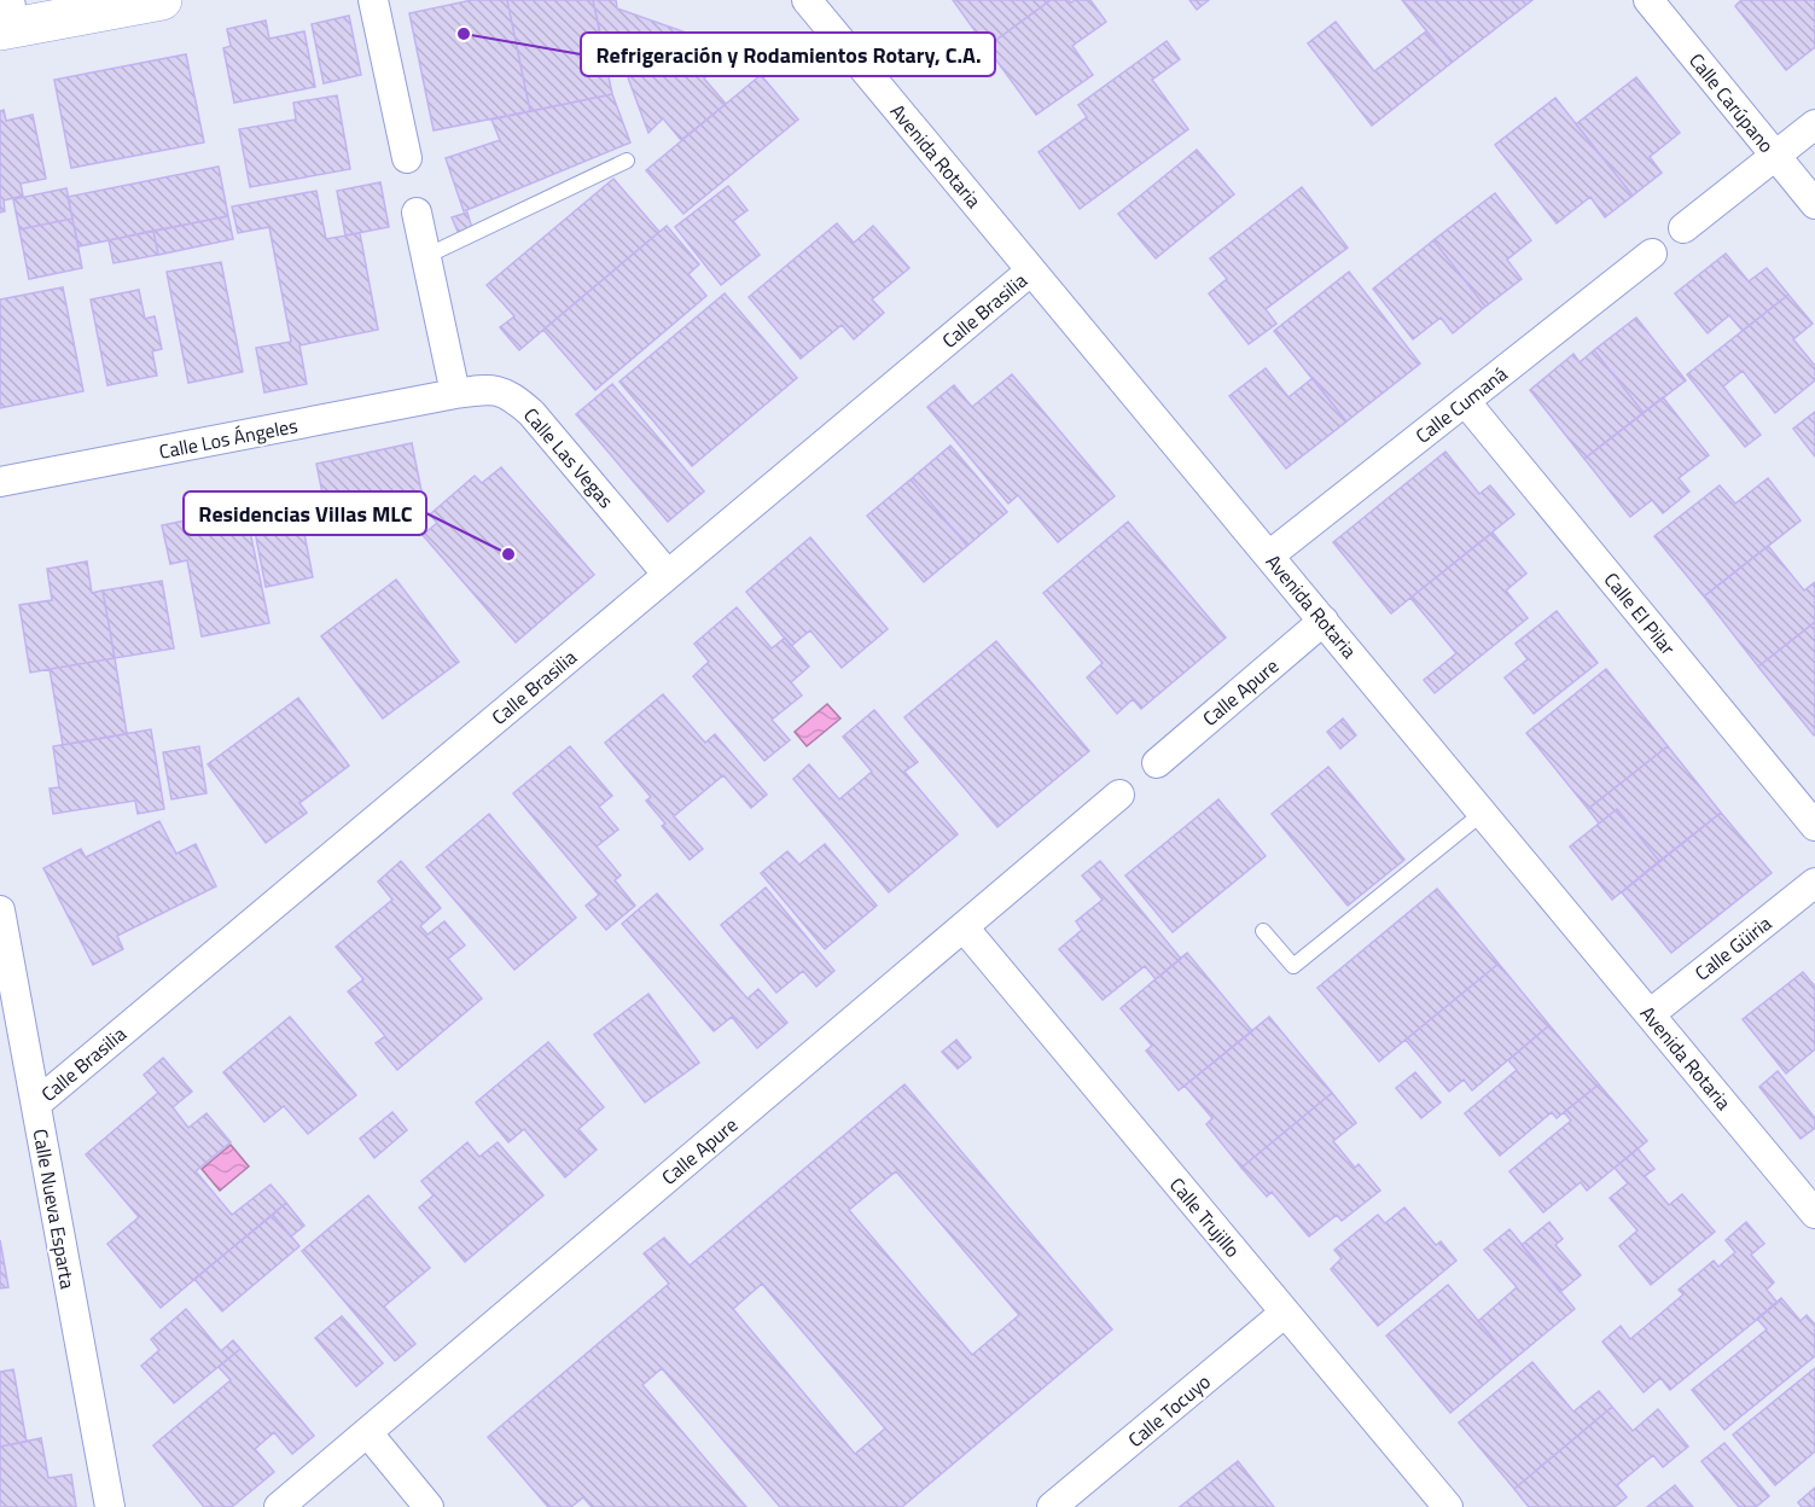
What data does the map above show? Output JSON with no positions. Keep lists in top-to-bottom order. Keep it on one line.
{"streets":{"street":["Calle Carúpano","Avenida Rotaria","Calle Brasilia","Calle Cumaná","Calle Los Ángeles","Calle Las Vegas","Calle El Pilar","Calle Apure","Calle Güiria","Calle Nueva Esparta","Calle Trujillo","Calle Tocuyo"]},"crossings":[["Avenida Rotaria","Calle Brasilia"],["Avenida Rotaria","Calle Cumaná"],["Avenida Rotaria","Calle Apure"],["Avenida Rotaria","Calle Güiria"],["Calle Brasilia","Calle Las Vegas"],["Calle Brasilia","Calle Nueva Esparta"],["Calle Cumaná","Calle El Pilar"],["Calle Los Ángeles","Calle Las Vegas"],["Calle Apure","Calle Trujillo"],["Calle Trujillo","Calle Tocuyo"]],"places":["Refrigeración y Rodamientos Rotary, C.A.","Residencias Villas MLC"]}
